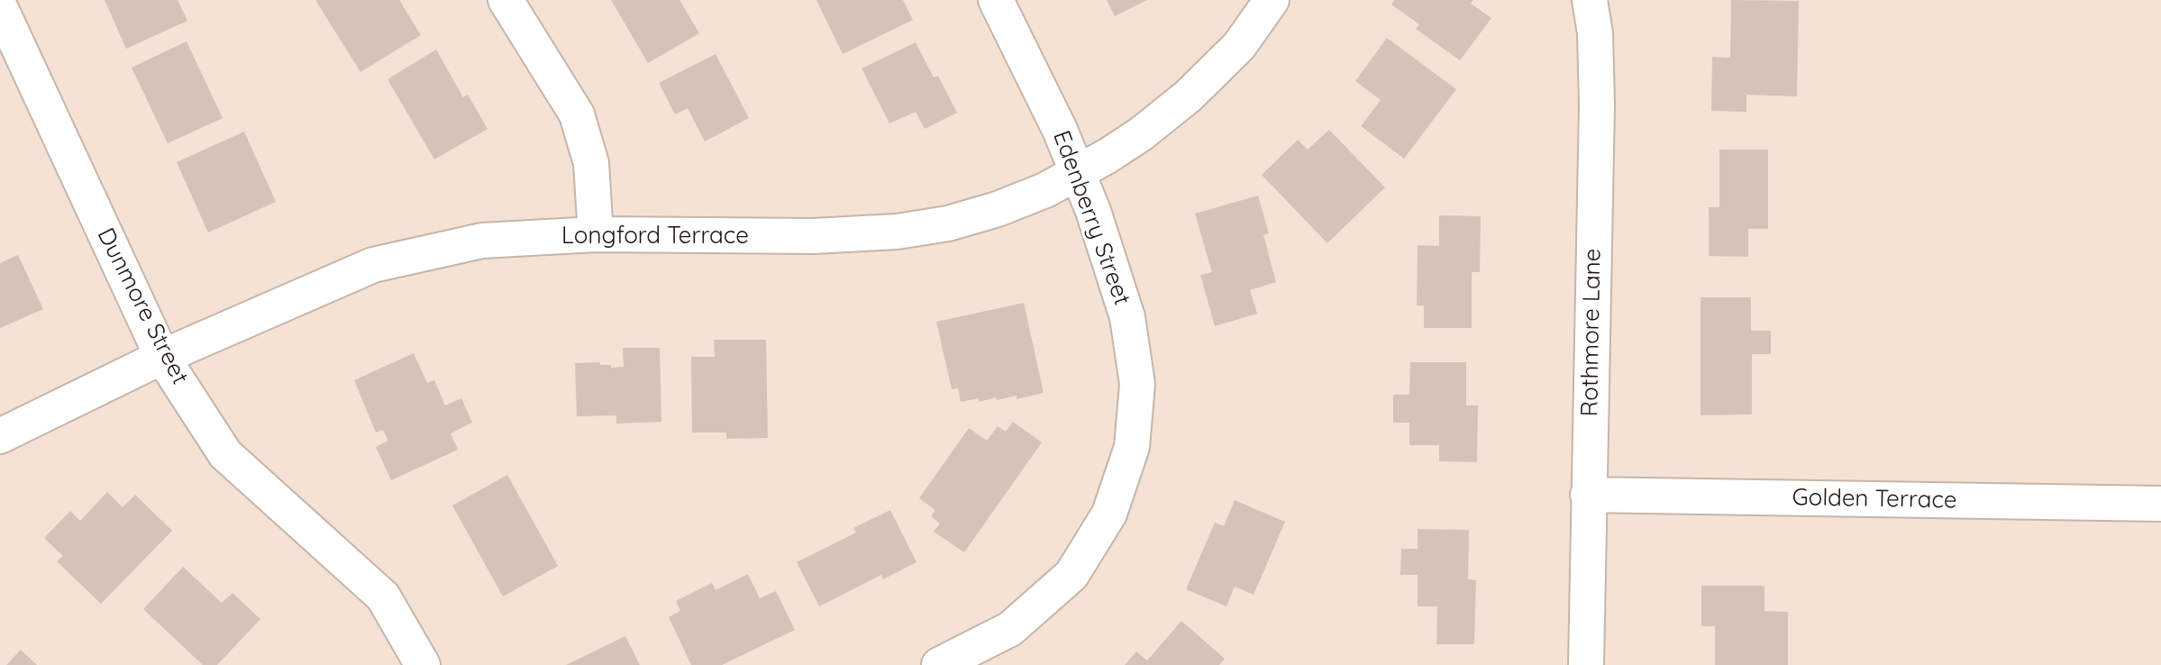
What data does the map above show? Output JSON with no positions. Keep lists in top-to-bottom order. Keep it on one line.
{"streets":{"street":["Edenberry Street","Longford Terrace","Dunmore Street","Rothmore Lane","Golden Terrace"]},"crossings":[["Edenberry Street","Longford Terrace"],["Longford Terrace","Dunmore Street"],["Rothmore Lane","Golden Terrace"]]}
